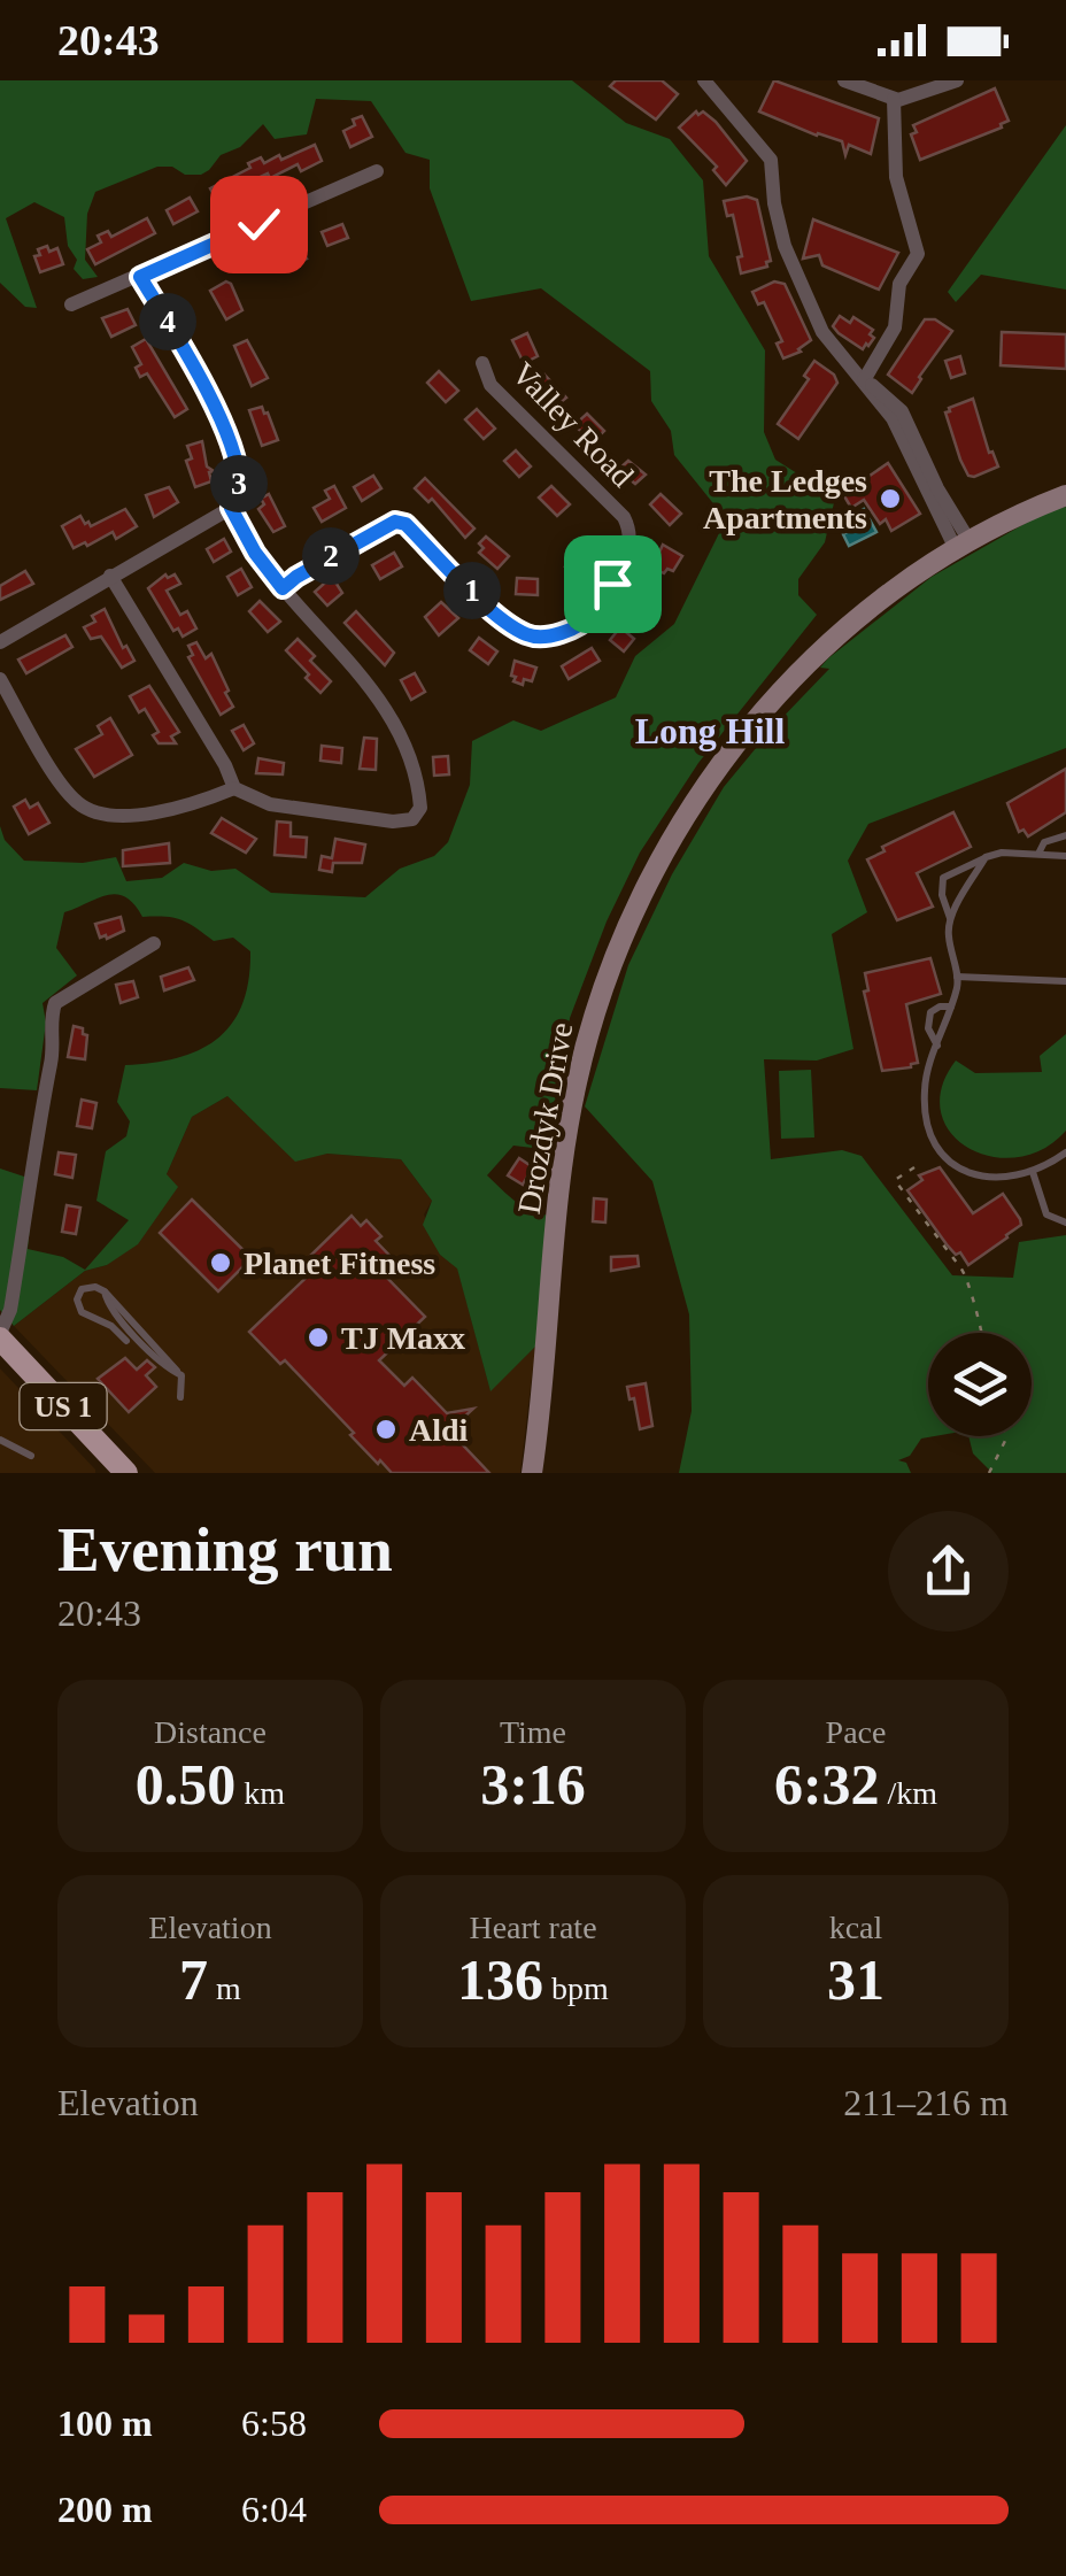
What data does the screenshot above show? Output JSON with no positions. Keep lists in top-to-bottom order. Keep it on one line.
{"streets":{"main road":["US 1"],"street":["Valley Road","Drozdyk Drive"]},"districts":["Long Hill"],"places":["The Ledges Apartments","Planet Fitness","TJ Maxx","Aldi"],"page":{"status":"20:43","pins":["4","3","2","1"],"heading":["Evening run","20:43"],"stats":[["Distance","0.50 km"],["Time","3:16"],["Pace","6:32 /km"],["Elevation","7 m"],["Heart rate","136 bpm"],["kcal","31"]],"chart":["Elevation","211–216 m"],"list":[{"name":"100 m","note":"6:58"},{"name":"200 m","note":"6:04"}]}}
